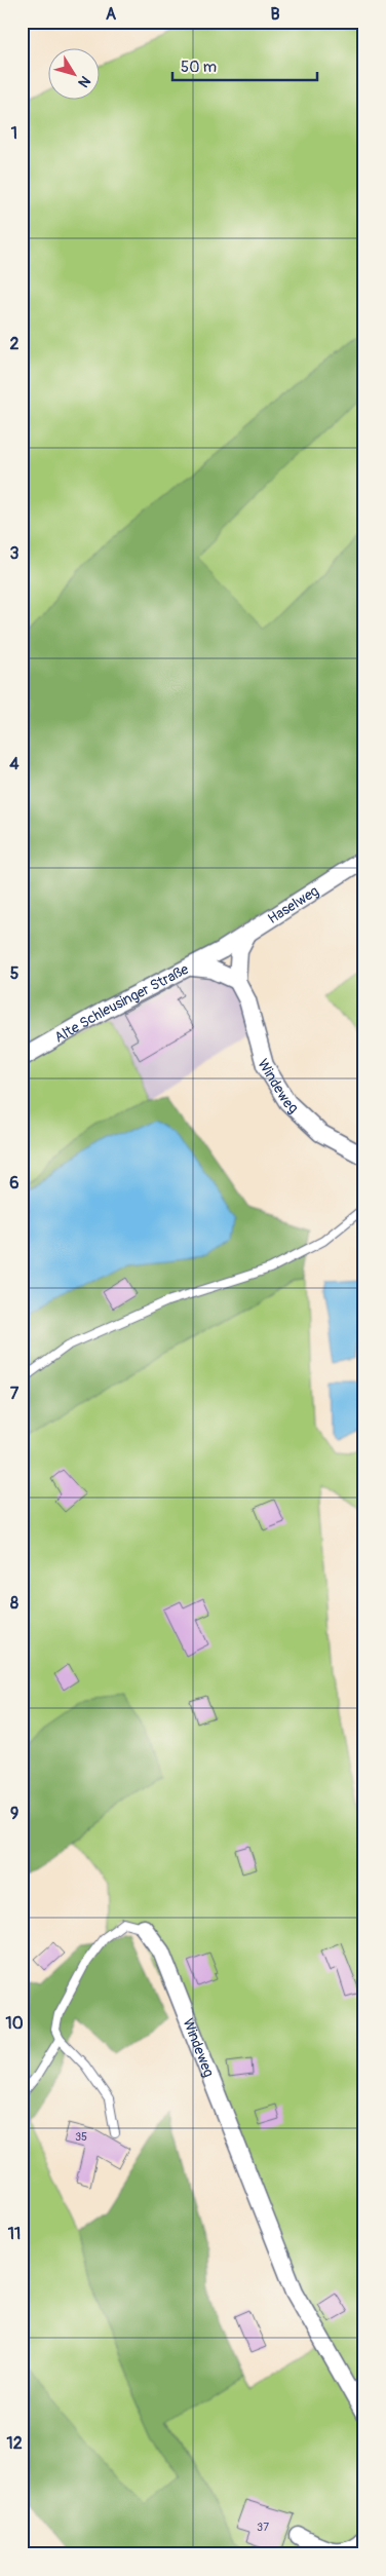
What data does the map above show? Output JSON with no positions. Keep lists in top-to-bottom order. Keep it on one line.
{"streets":{"street":["Haselweg","Alte Schleusinger Straße","Windeweg"]},"crossings":[["Haselweg","Alte Schleusinger Straße"],["Haselweg","Windeweg"]],"house_numbers":["35","37"],"scale_bar":"50 m","north":"bottom right","grid":{"columns":["A","B"],"rows":["1","2","3","4","5","6","7","8","9","10","11","12"]}}
